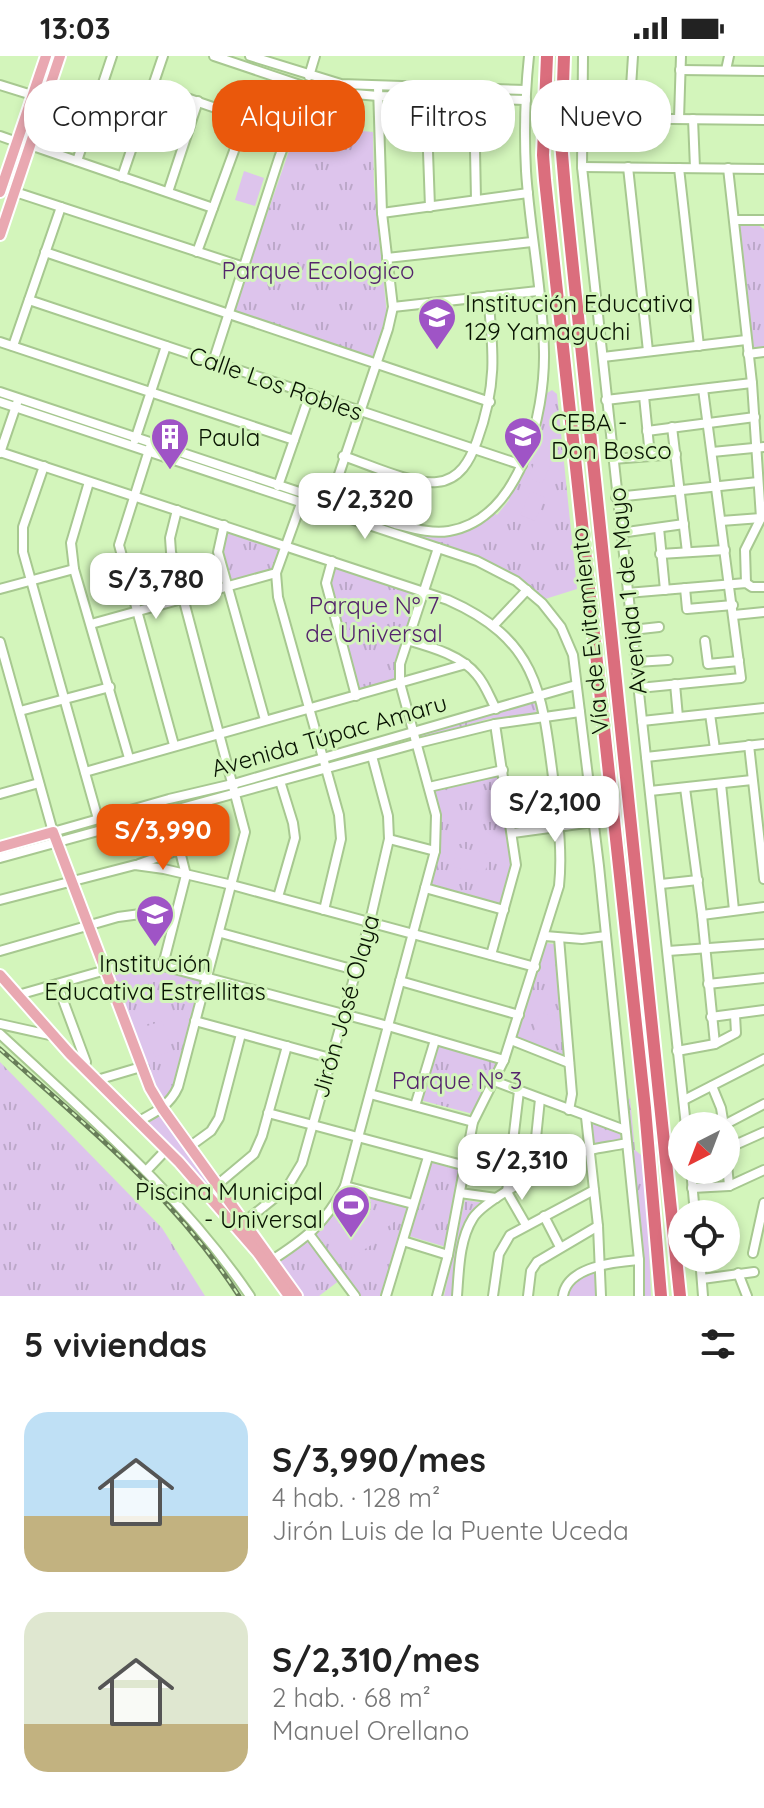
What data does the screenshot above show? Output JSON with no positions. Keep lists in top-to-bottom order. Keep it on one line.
{"streets":{"highway":["Vía de Evitamiento"],"main road":["Avenida Túpac Amaru"],"street":["Calle Los Robles","Avenida 1 de Mayo","Jirón José Olaya"]},"crossings":[["Avenida Túpac Amaru","Jirón José Olaya"]],"parks":["Parque Ecologico","Parque Nº 7 de Universal","Parque Nº 3"],"places":{"school or university":["Institución Educativa 129 Yamaguchi","CEBA - Don Bosco","Institución Educativa Estrellitas"],"building":["Paula"],"sports":["Piscina Municipal - Universal"]},"north":"bottom left","page":{"status":"13:03","chip":["Comprar","Alquilar","Filtros","Nuevo"],"price":["S/2,320","S/3,780","S/2,100","S/3,990","S/2,310"],"heading":"5 viviendas","list":[{"name":"S/3,990/mes","note":"4 hab. · 128 m² · Jirón Luis de la Puente Uceda"},{"name":"S/2,310/mes","note":"2 hab. · 68 m² · Manuel Orellano"}]}}
